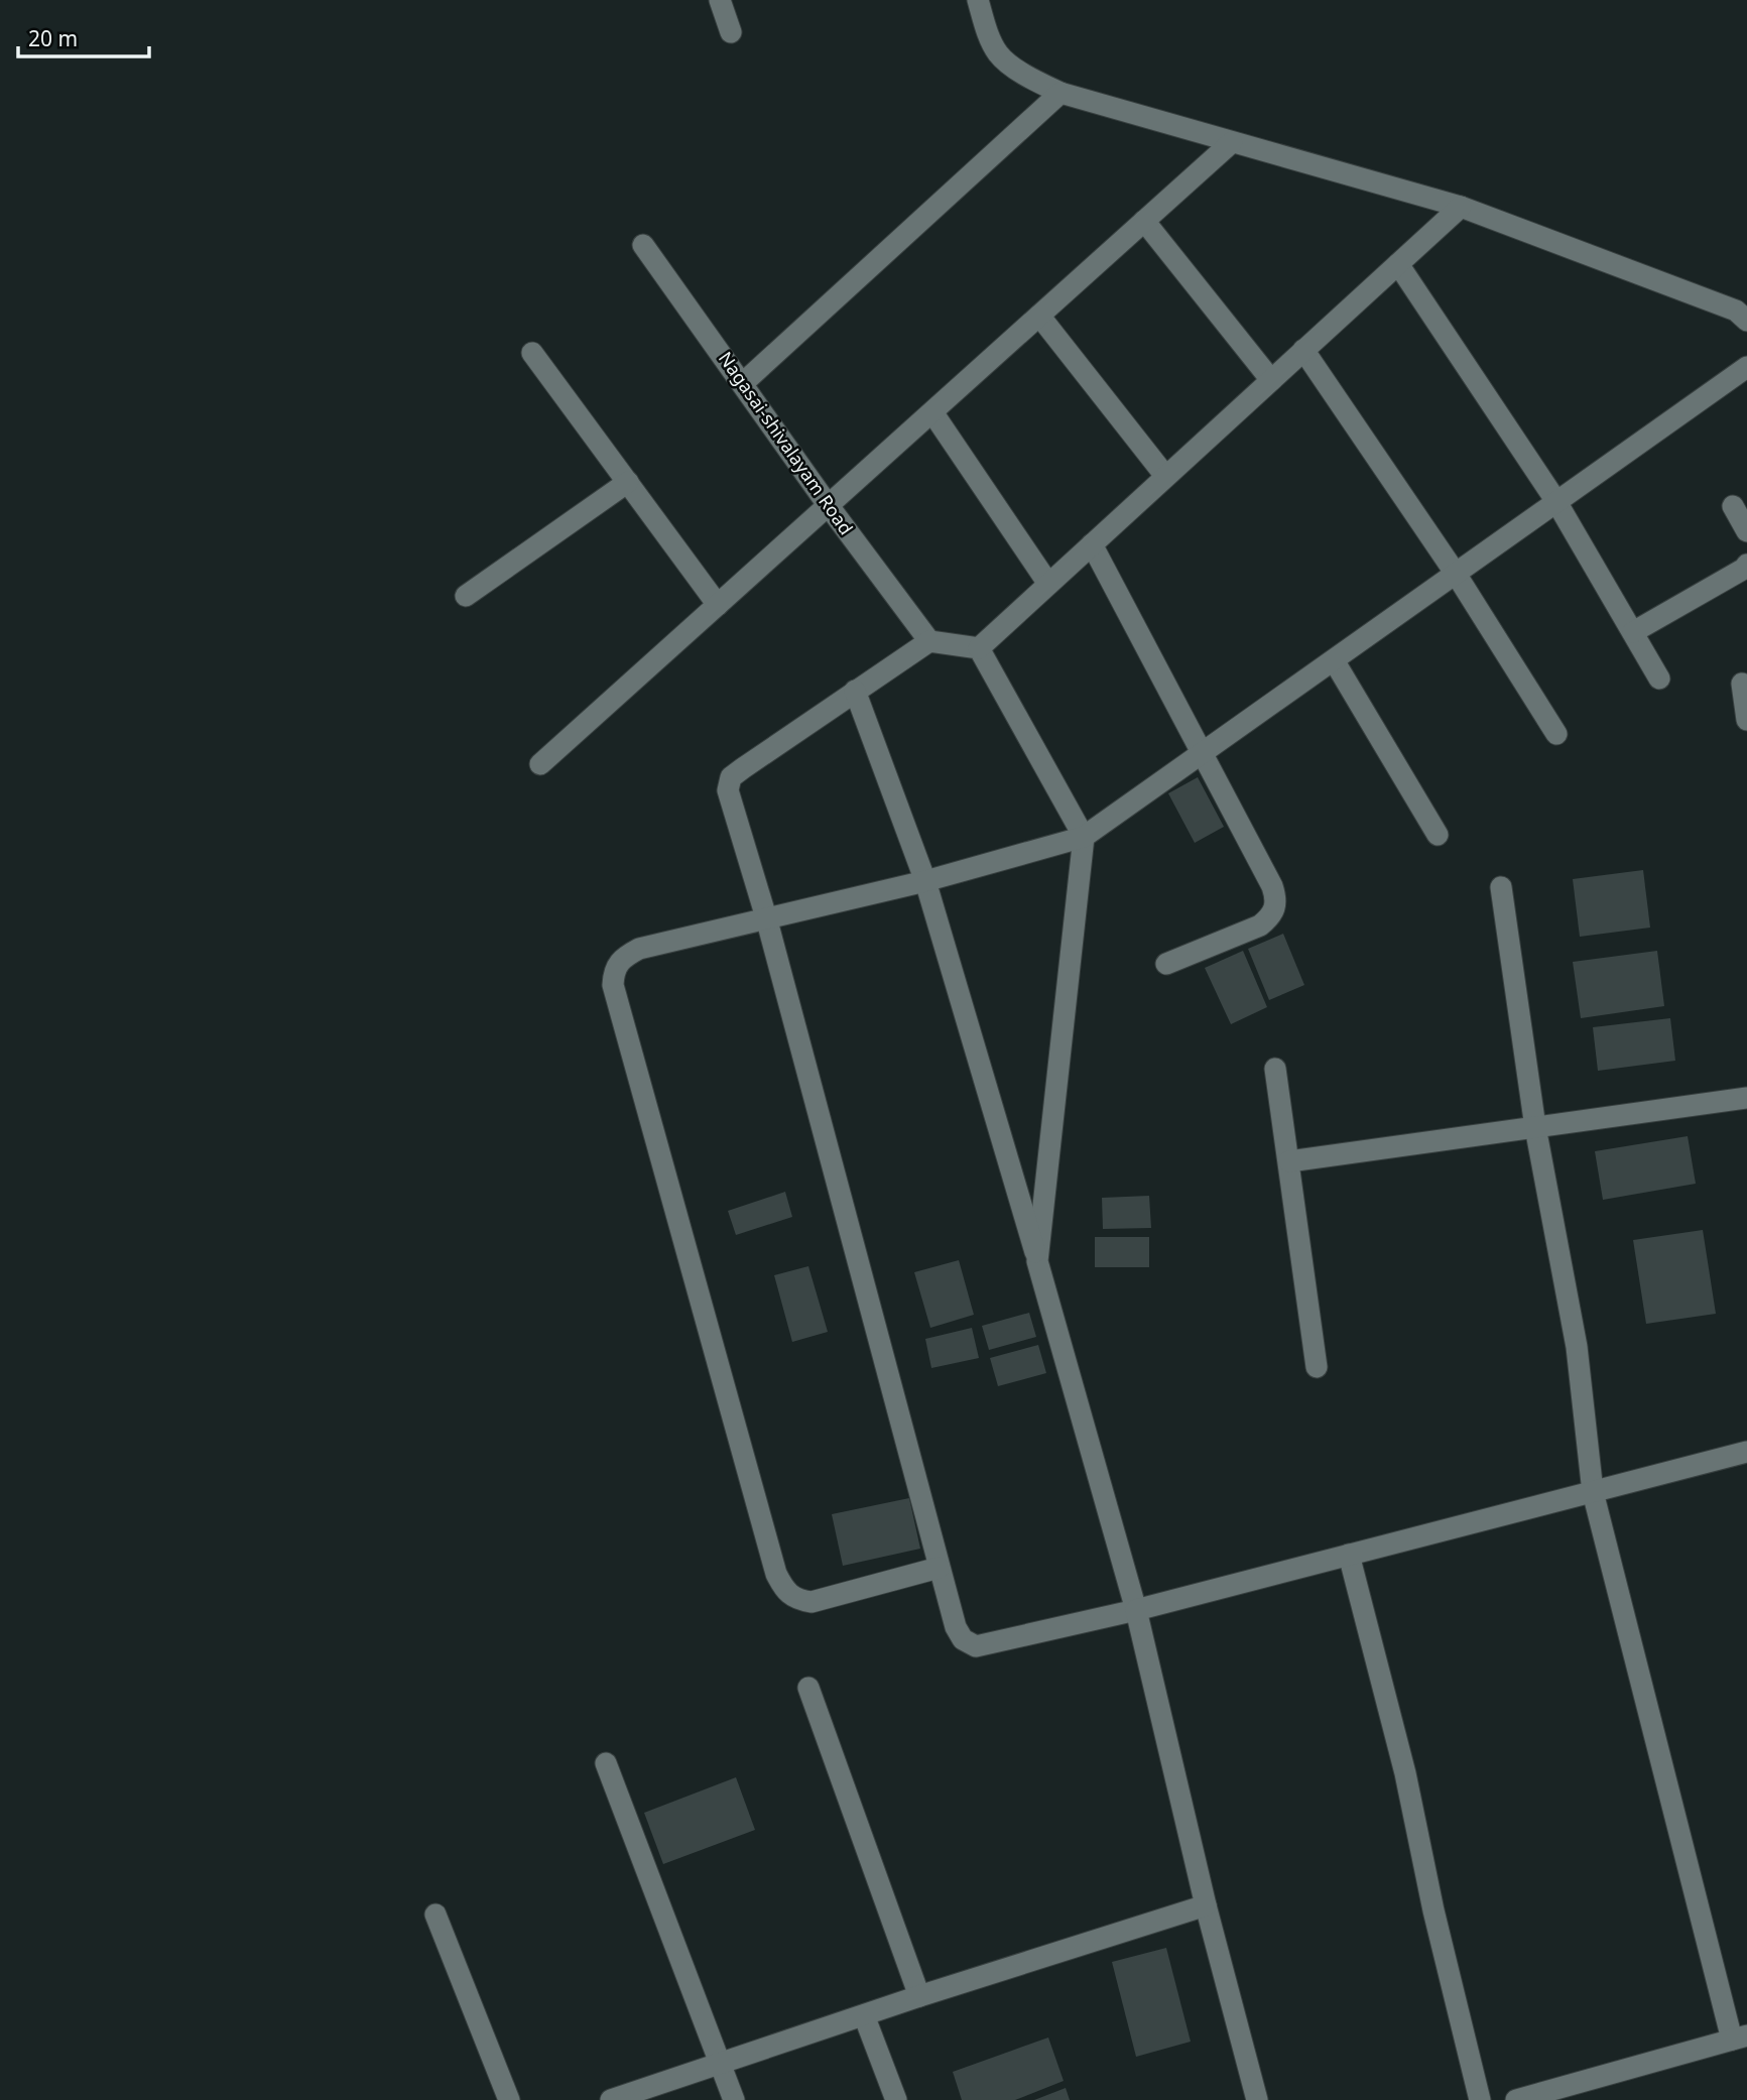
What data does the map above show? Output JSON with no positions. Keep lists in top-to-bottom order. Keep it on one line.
{"streets":{"street":["Nagasai-shivalayam Road"]},"scale_bar":"20 m"}
